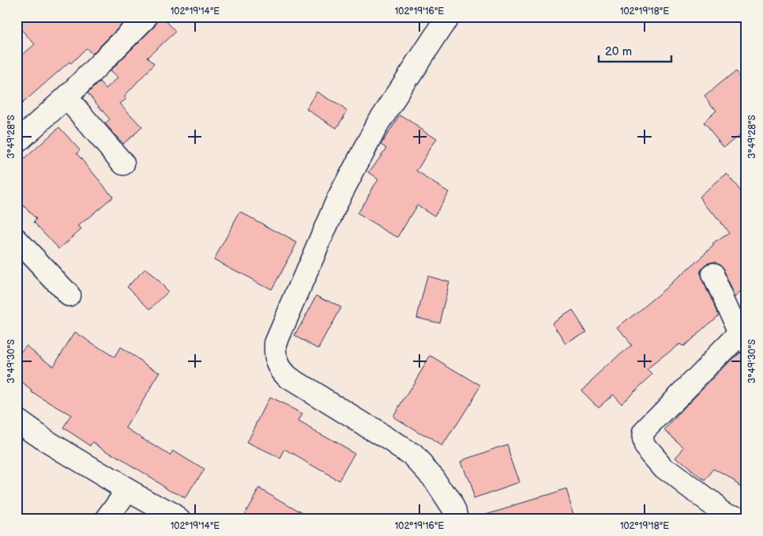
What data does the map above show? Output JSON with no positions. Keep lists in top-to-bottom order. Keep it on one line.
{"scale_bar":"20 m","coordinates":["102°19'14\"E","102°19'16\"E","102°19'18\"E","3°49'28\"S","3°49'30\"S"]}
